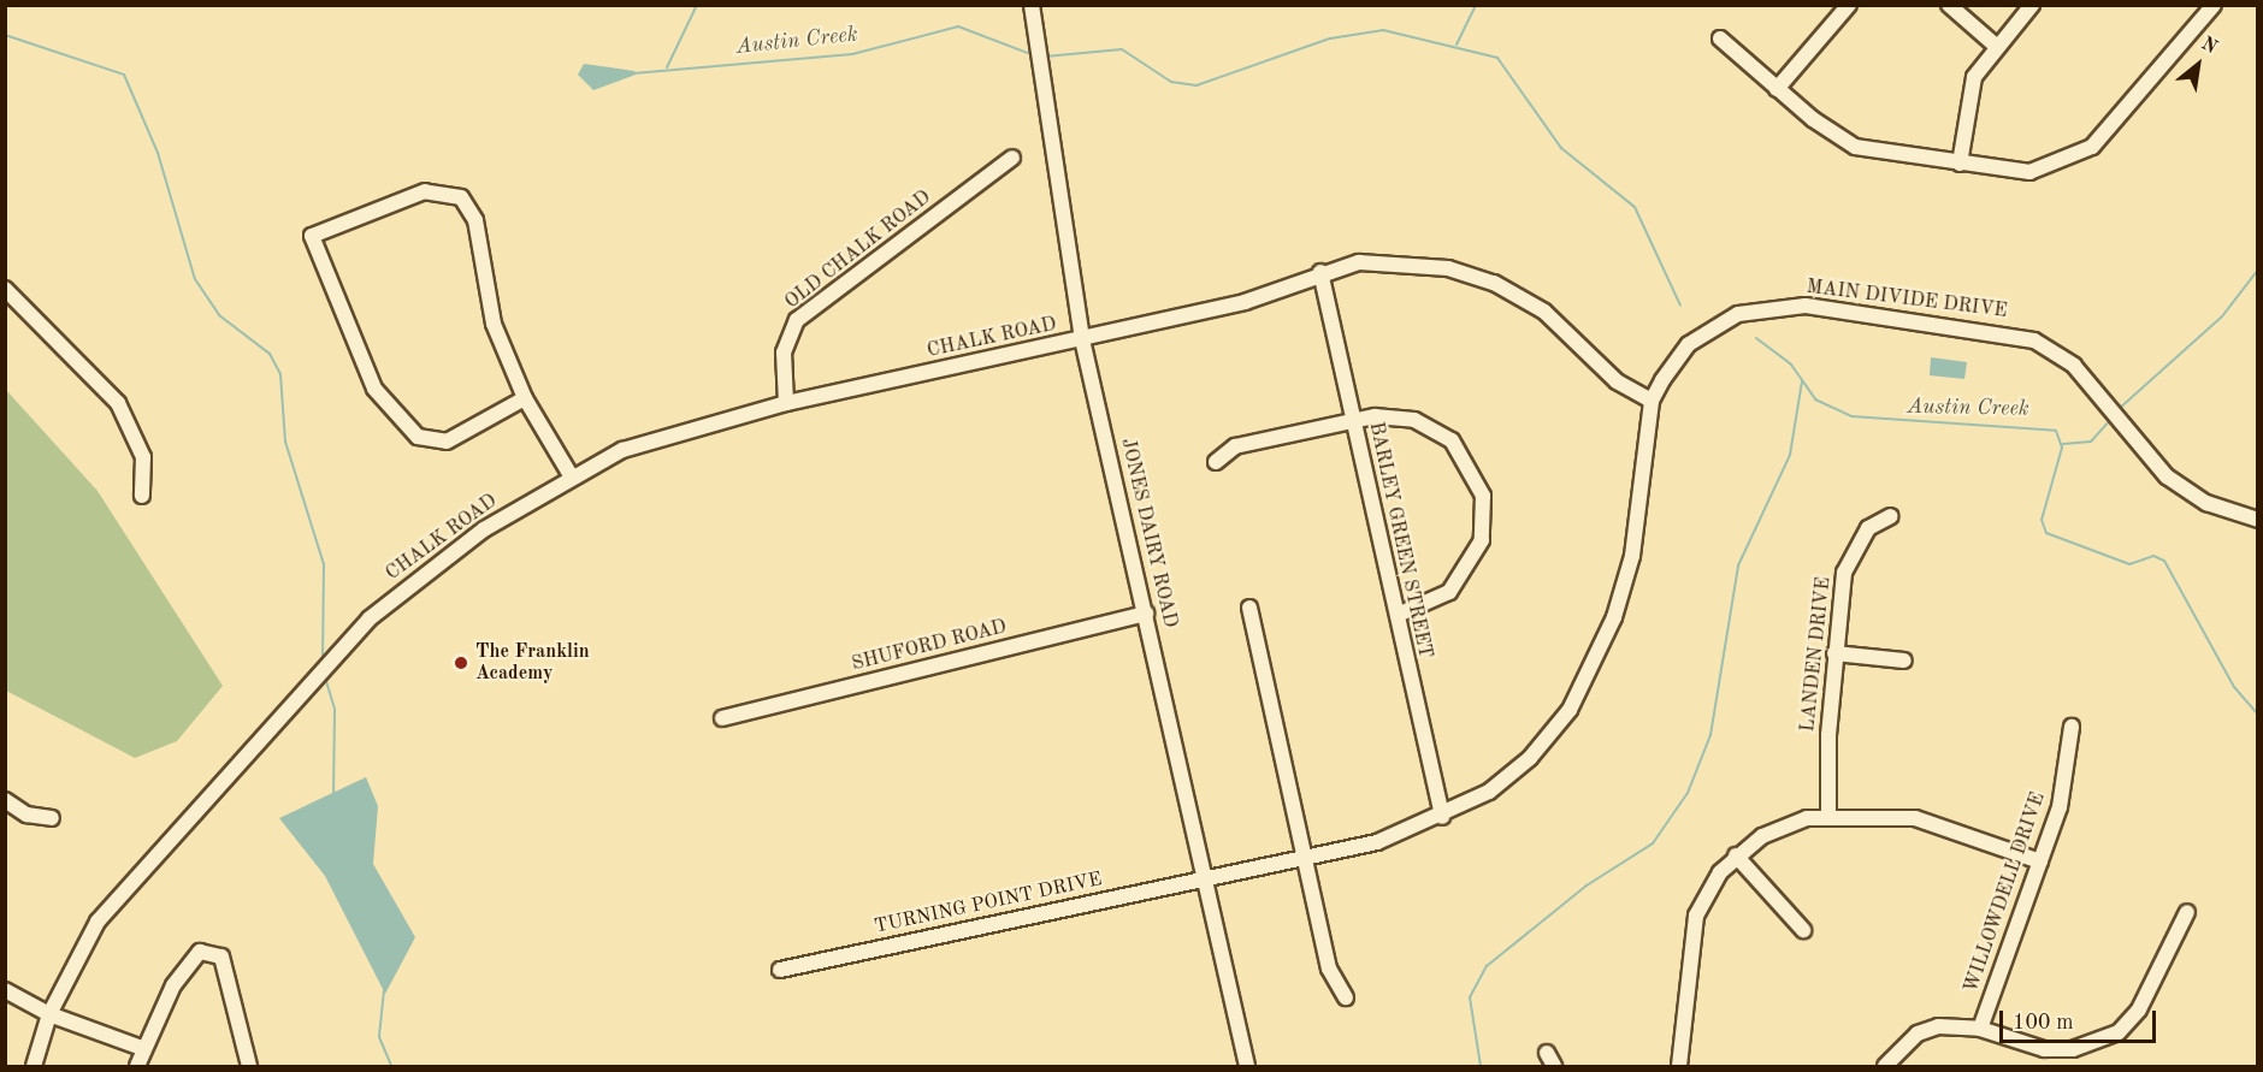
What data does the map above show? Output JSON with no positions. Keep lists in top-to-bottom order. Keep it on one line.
{"streets":{"street":["OLD CHALK ROAD","MAIN DIVIDE DRIVE","CHALK ROAD","JONES DAIRY ROAD","BARLEY GREEN STREET","SHUFORD ROAD","LANDEN DRIVE","WILLOWDELL DRIVE","TURNING POINT DRIVE"]},"crossings":[["OLD CHALK ROAD","CHALK ROAD"],["MAIN DIVIDE DRIVE","CHALK ROAD"],["MAIN DIVIDE DRIVE","JONES DAIRY ROAD"],["MAIN DIVIDE DRIVE","BARLEY GREEN STREET"],["MAIN DIVIDE DRIVE","TURNING POINT DRIVE"],["CHALK ROAD","JONES DAIRY ROAD"],["CHALK ROAD","BARLEY GREEN STREET"],["JONES DAIRY ROAD","SHUFORD ROAD"],["JONES DAIRY ROAD","TURNING POINT DRIVE"]],"water":["Austin Creek"],"places":["The Franklin Academy"],"scale_bar":"100 m","north":"top right"}
